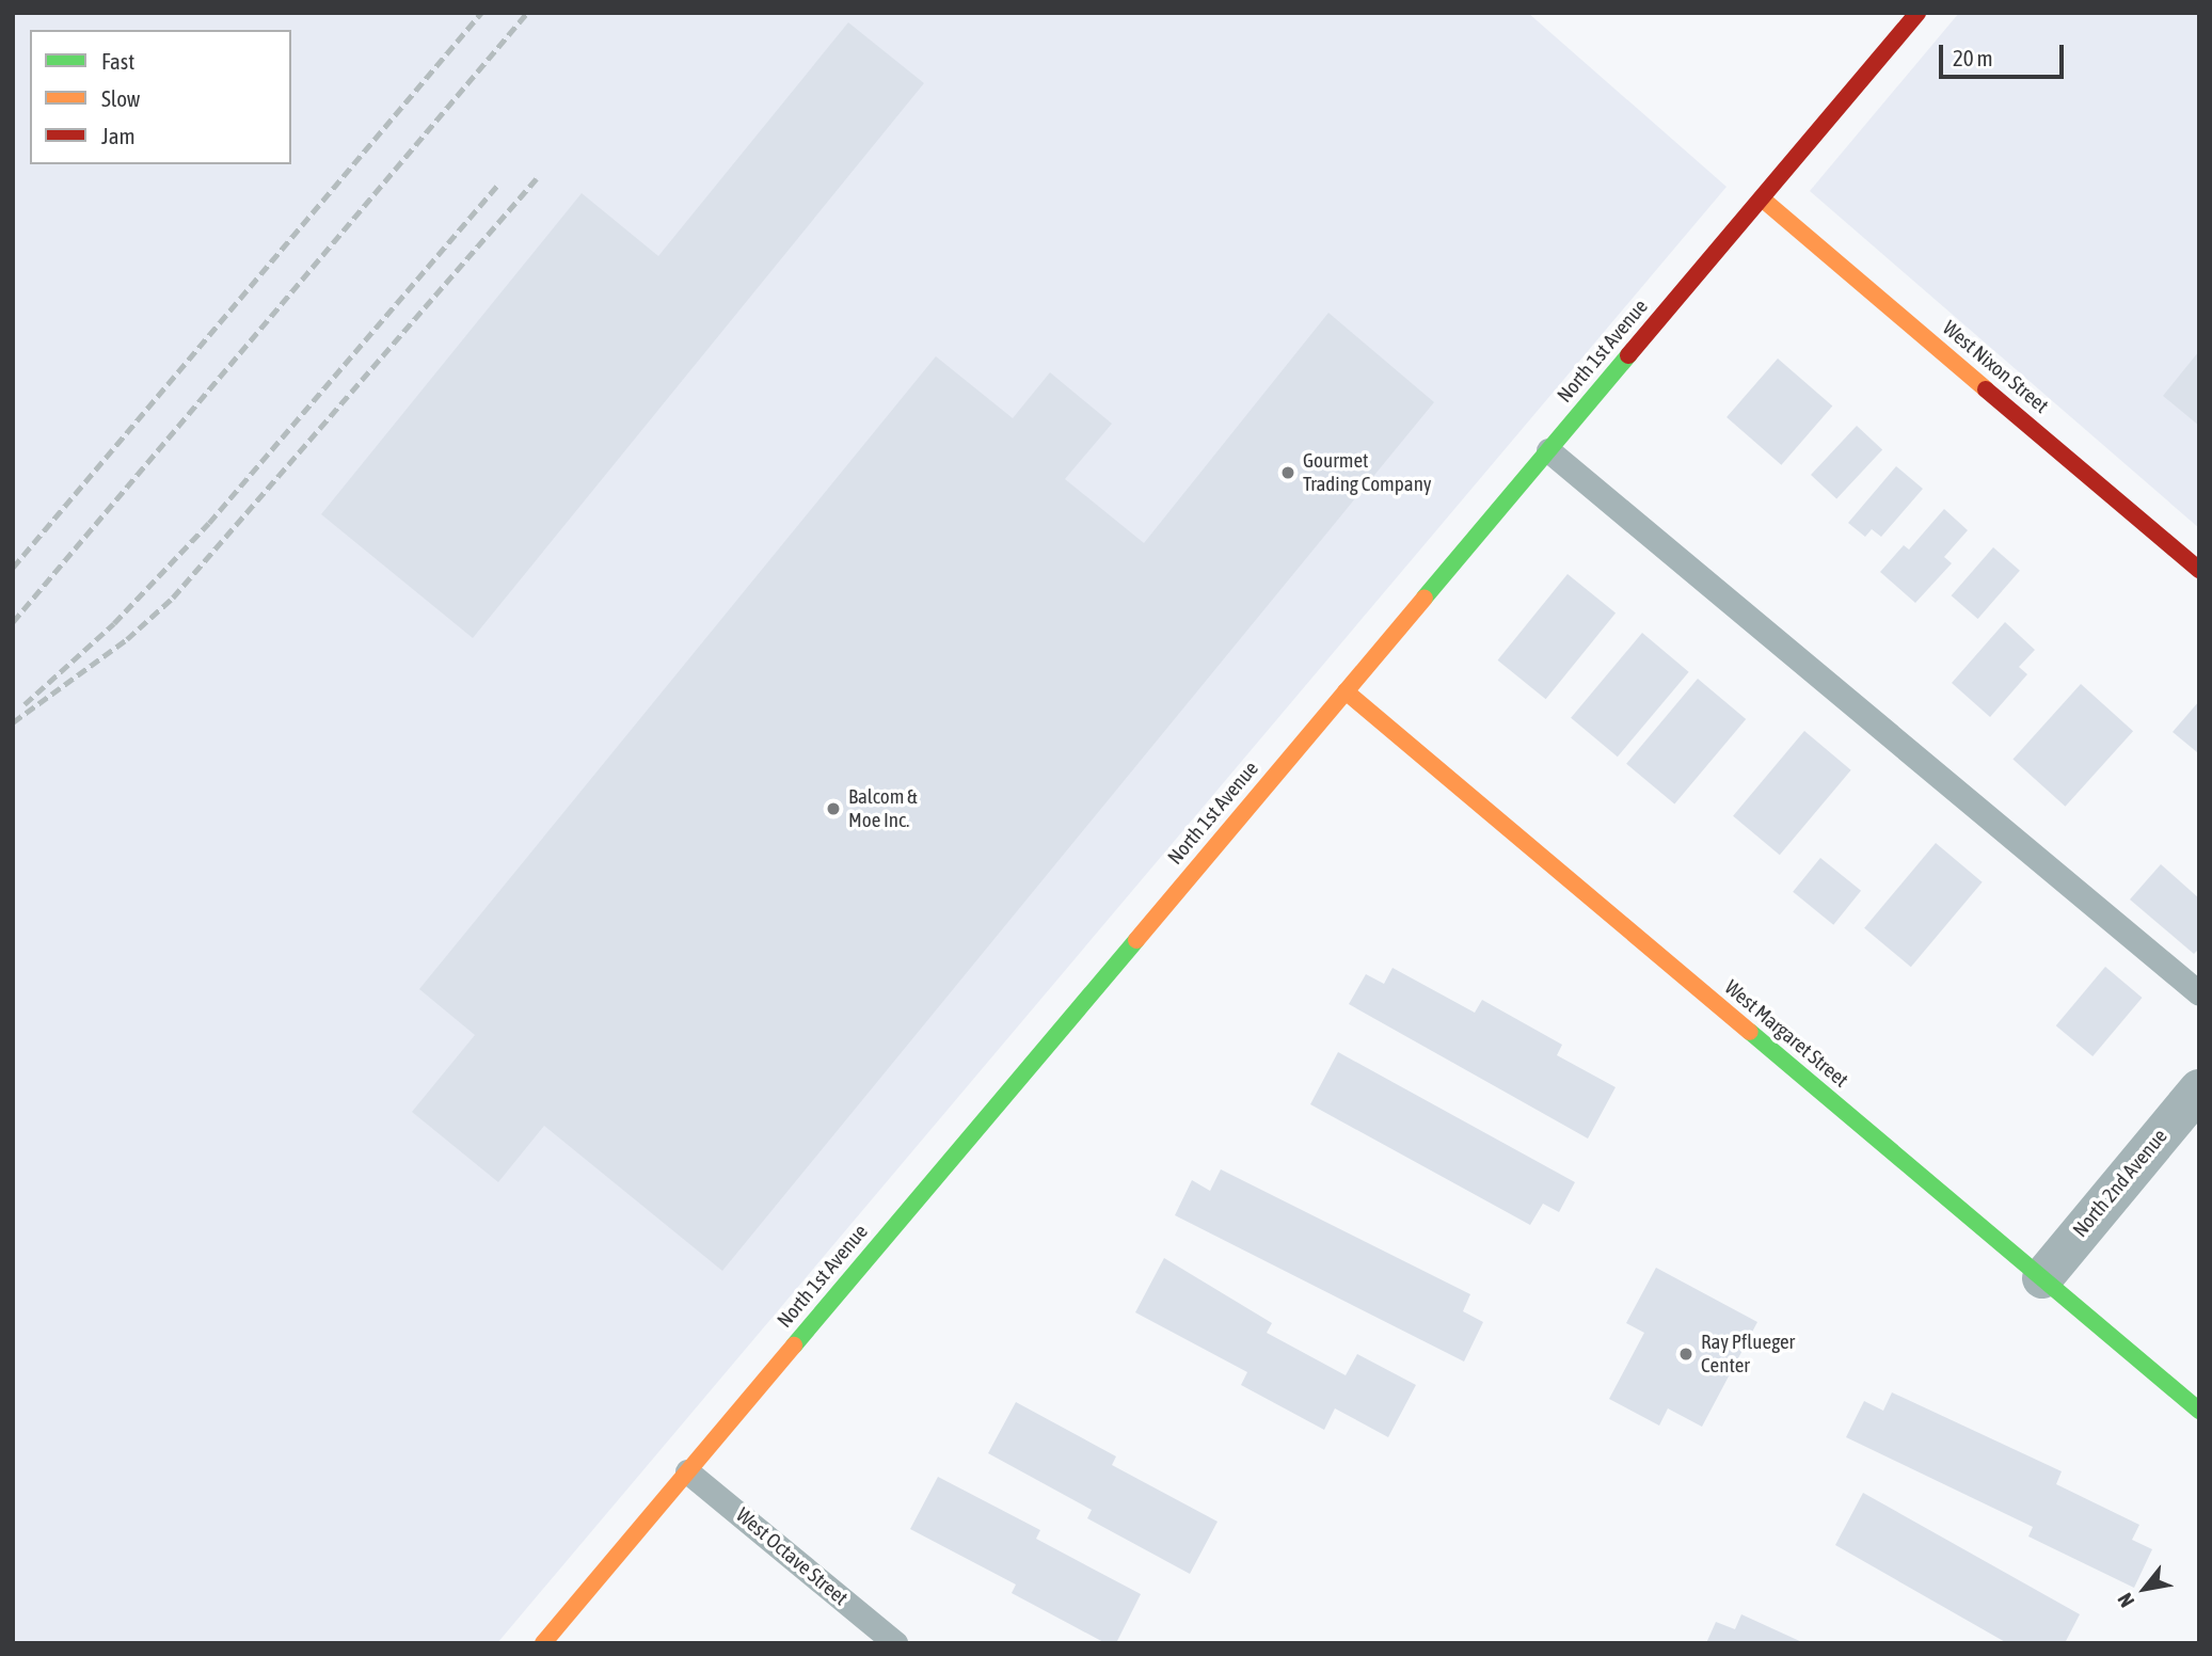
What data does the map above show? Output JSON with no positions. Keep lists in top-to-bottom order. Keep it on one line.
{"streets":{"street":["North 1st Avenue","West Nixon Street","West Margaret Street","North 2nd Avenue"],"lane":["West Octave Street"]},"crossings":[["North 1st Avenue","West Nixon Street"],["North 1st Avenue","West Margaret Street"],["North 1st Avenue","West Octave Street"],["West Margaret Street","North 2nd Avenue"]],"places":["Gourmet Trading Company","Balcom & Moe Inc.","Ray Pflueger Center"],"legend":["Fast","Slow","Jam"],"scale_bar":"20 m","north":"bottom left"}
